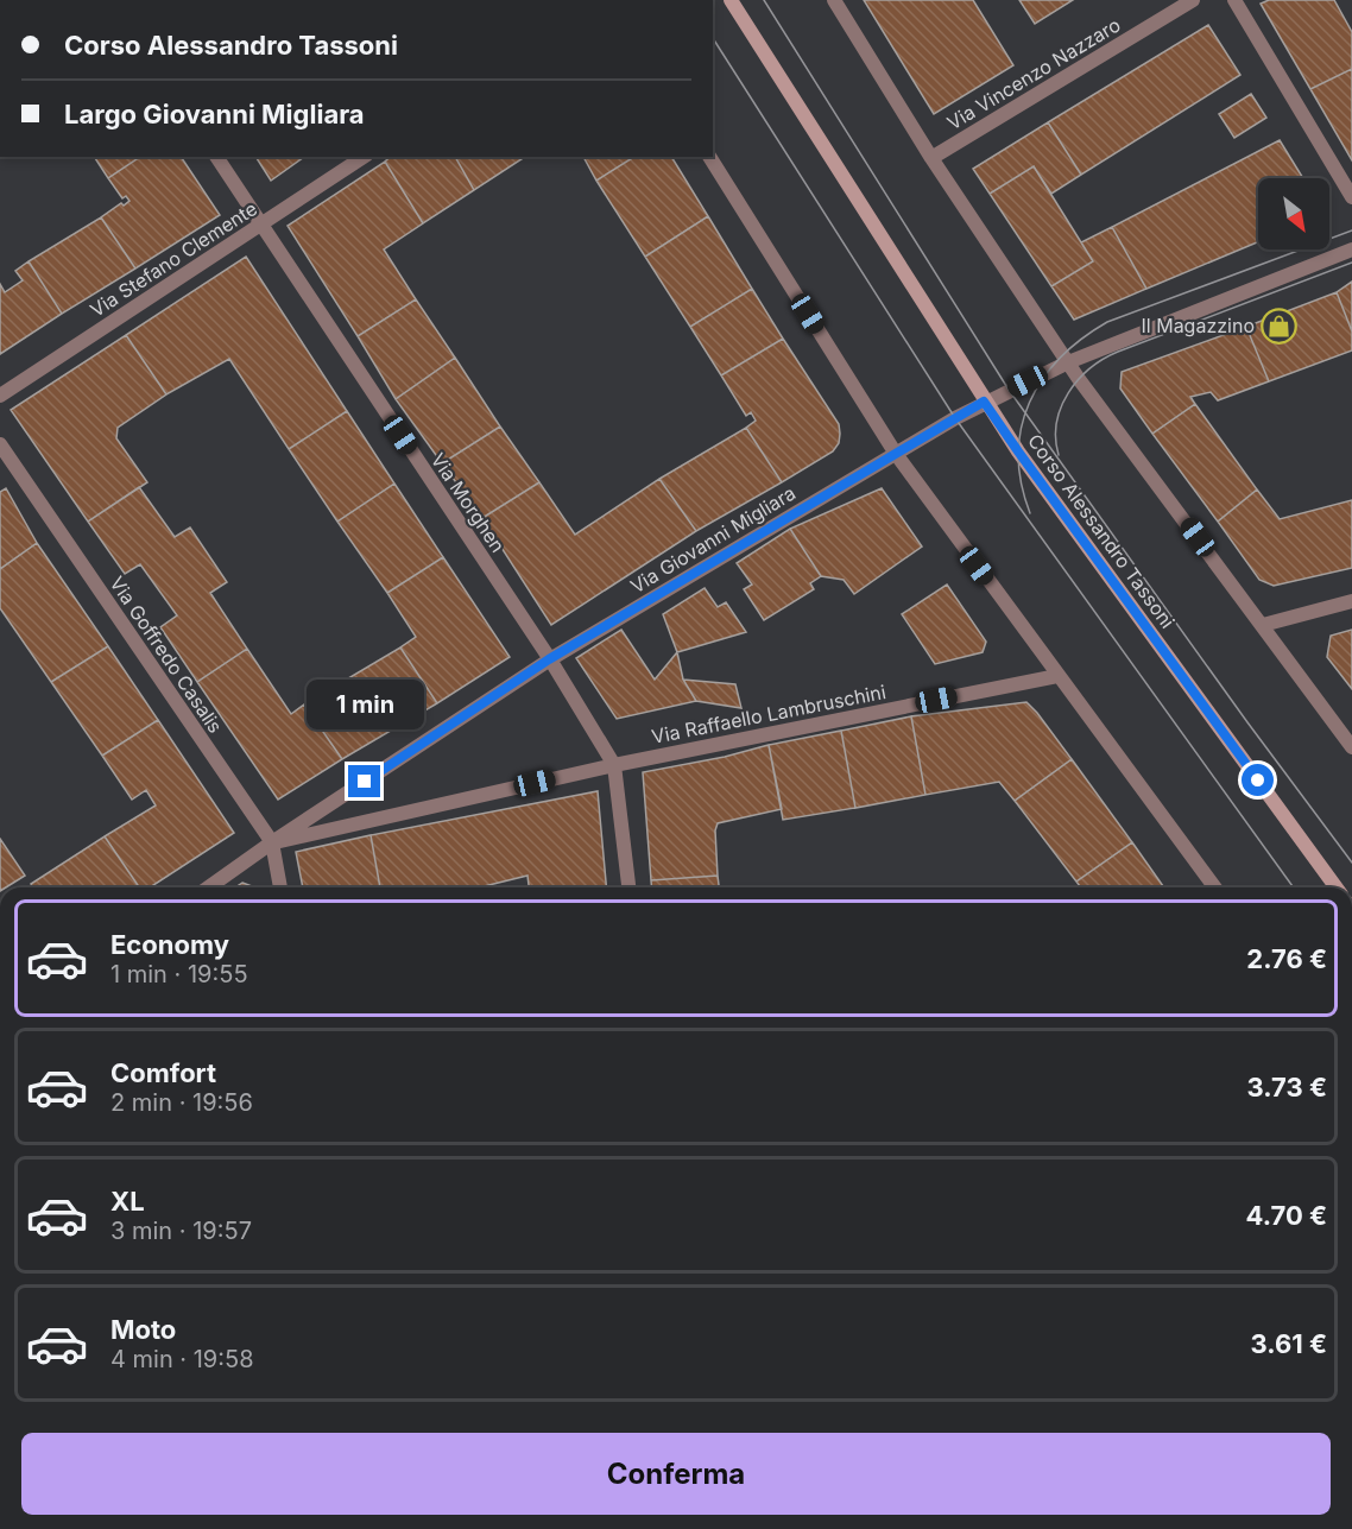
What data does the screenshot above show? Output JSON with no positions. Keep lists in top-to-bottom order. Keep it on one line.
{"streets":{"main road":["Corso Alessandro Tassoni"],"street":["Via Vincenzo Nazzaro","Via Stefano Clemente","Via Morghen","Via Giovanni Migliara","Via Goffredo Casalis","Via Raffaello Lambruschini"]},"crossings":[["Via Stefano Clemente","Via Morghen"],["Via Morghen","Via Giovanni Migliara"],["Via Morghen","Via Raffaello Lambruschini"],["Corso Alessandro Tassoni","Via Giovanni Migliara"],["Via Giovanni Migliara","Via Goffredo Casalis"],["Via Giovanni Migliara","Via Raffaello Lambruschini"],["Via Goffredo Casalis","Via Raffaello Lambruschini"]],"places":{"shop":["Il Magazzino"]},"north":"bottom right","page":{"banner":["Corso Alessandro Tassoni","Largo Giovanni Migliara"],"bubble":"1 min","list":[{"name":"Economy","note":"1 min · 19:55","value":"2.76 €"},{"name":"Comfort","note":"2 min · 19:56","value":"3.73 €"},{"name":"XL","note":"3 min · 19:57","value":"4.70 €"},{"name":"Moto","note":"4 min · 19:58","value":"3.61 €"}],"buttons":"Conferma"}}
